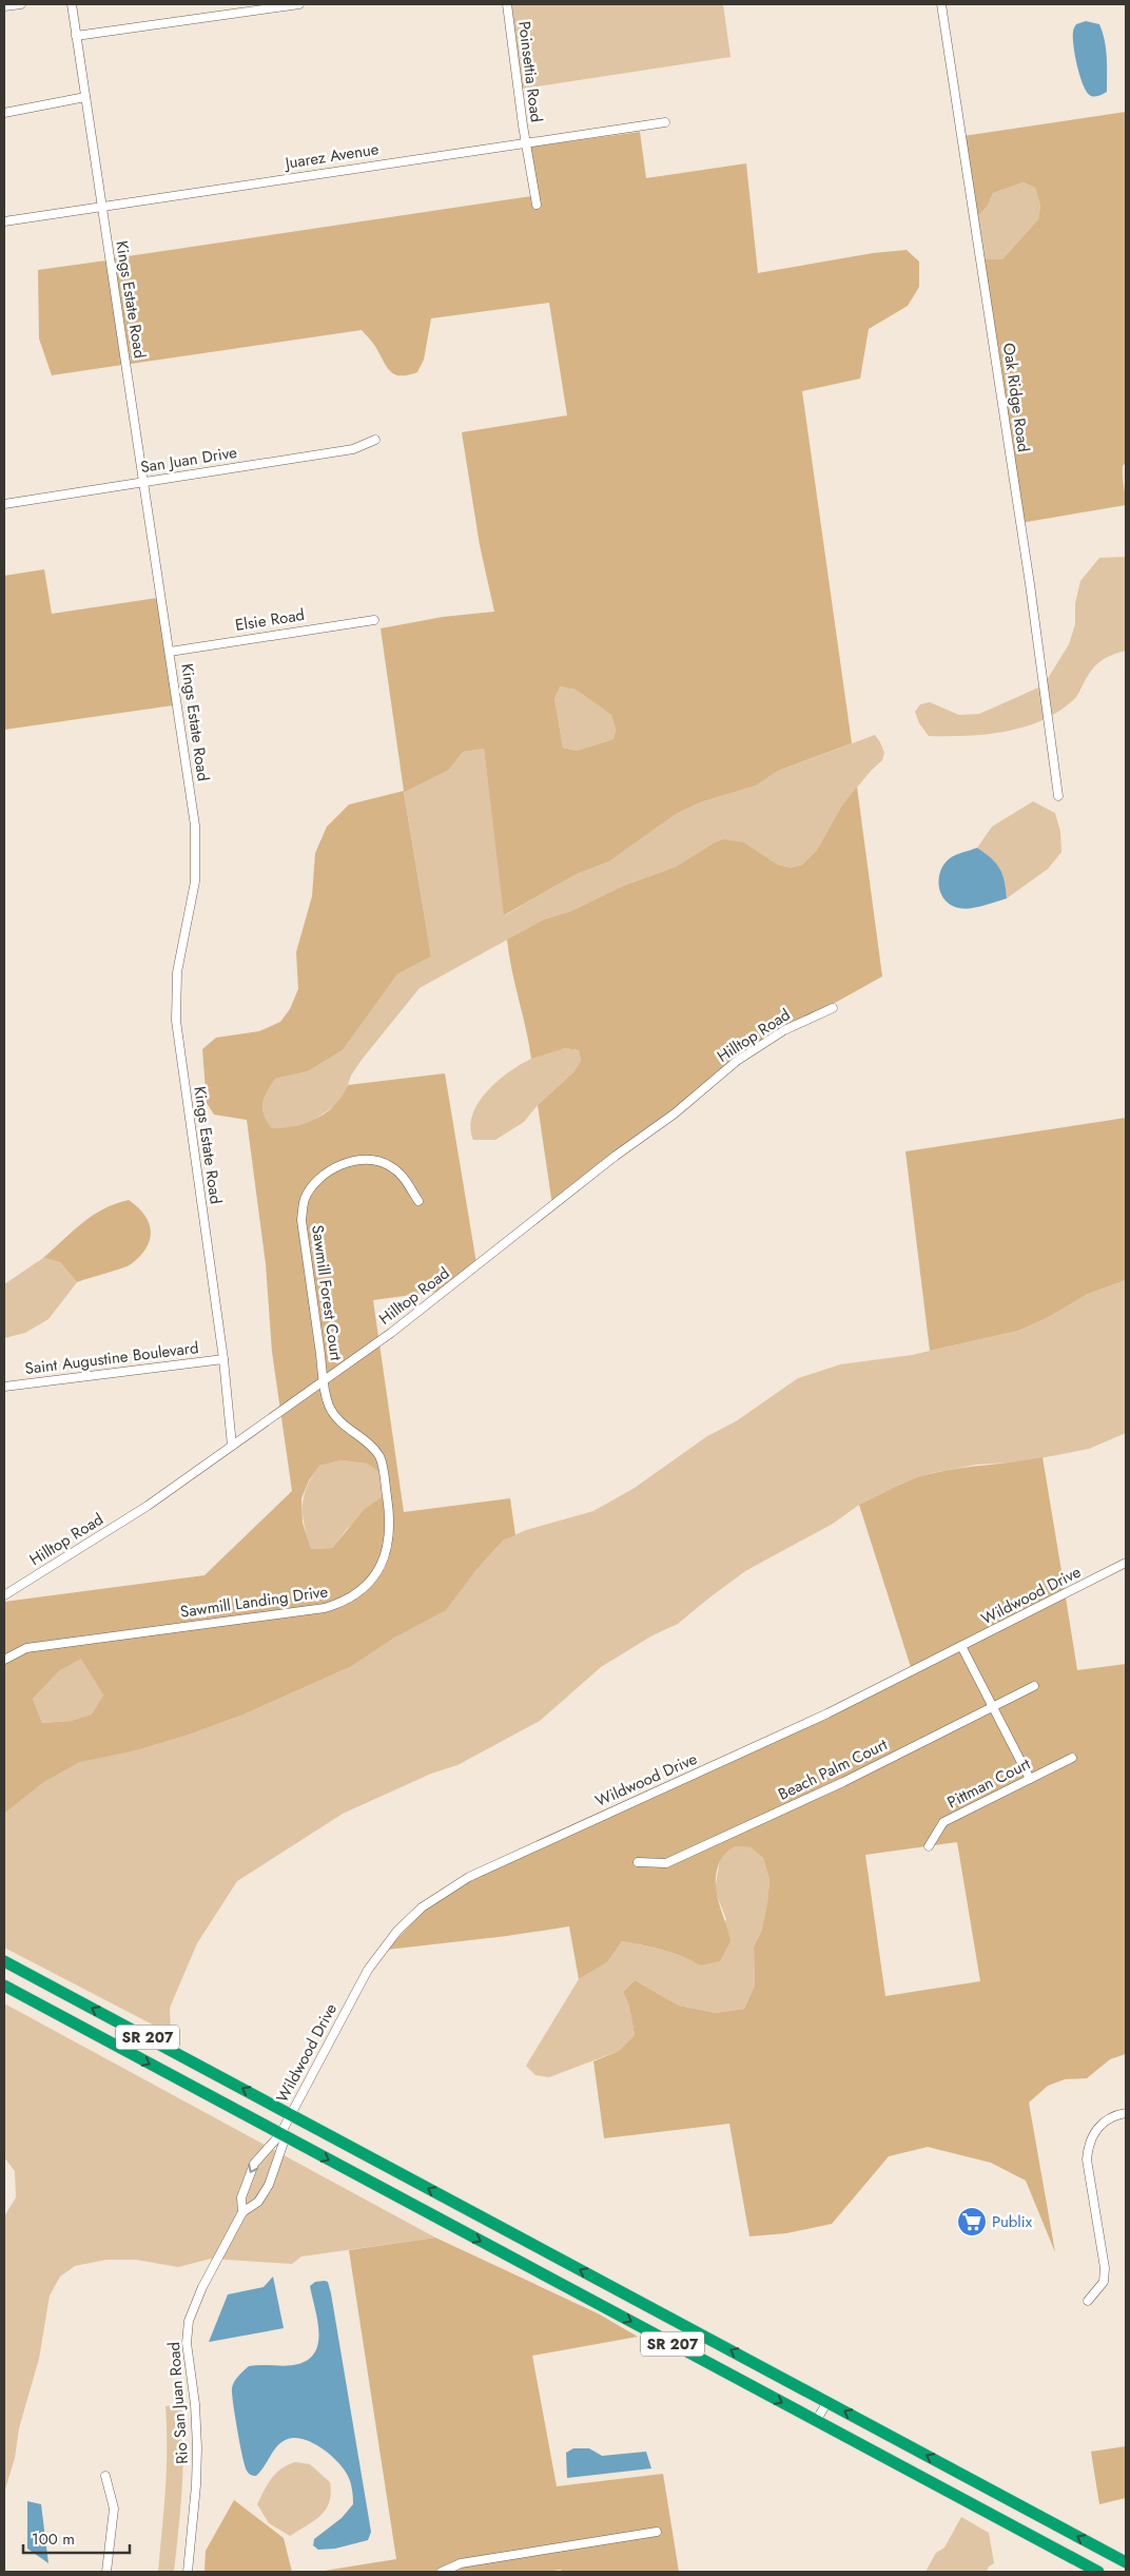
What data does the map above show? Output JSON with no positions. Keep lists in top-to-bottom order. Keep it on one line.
{"streets":{"highway":["SR 207"],"street":["Poinsettia Road","Juarez Avenue","Kings Estate Road","Oak Ridge Road","San Juan Drive","Elsie Road","Hilltop Road","Sawmill Forest Court","Saint Augustine Boulevard","Wildwood Drive","Sawmill Landing Drive","Beach Palm Court","Pittman Court","Rio San Juan Road"]},"crossings":[["Poinsettia Road","Juarez Avenue"],["Juarez Avenue","Kings Estate Road"],["Kings Estate Road","San Juan Drive"],["Kings Estate Road","Elsie Road"],["Kings Estate Road","Hilltop Road"],["Kings Estate Road","Saint Augustine Boulevard"],["Hilltop Road","Sawmill Forest Court"],["Hilltop Road","Sawmill Landing Drive"],["Sawmill Forest Court","Sawmill Landing Drive"],["Wildwood Drive","SR 207"],["Wildwood Drive","Rio San Juan Road"],["SR 207","Rio San Juan Road"]],"places":{"supermarket":["Publix"]},"scale_bar":"100 m"}
